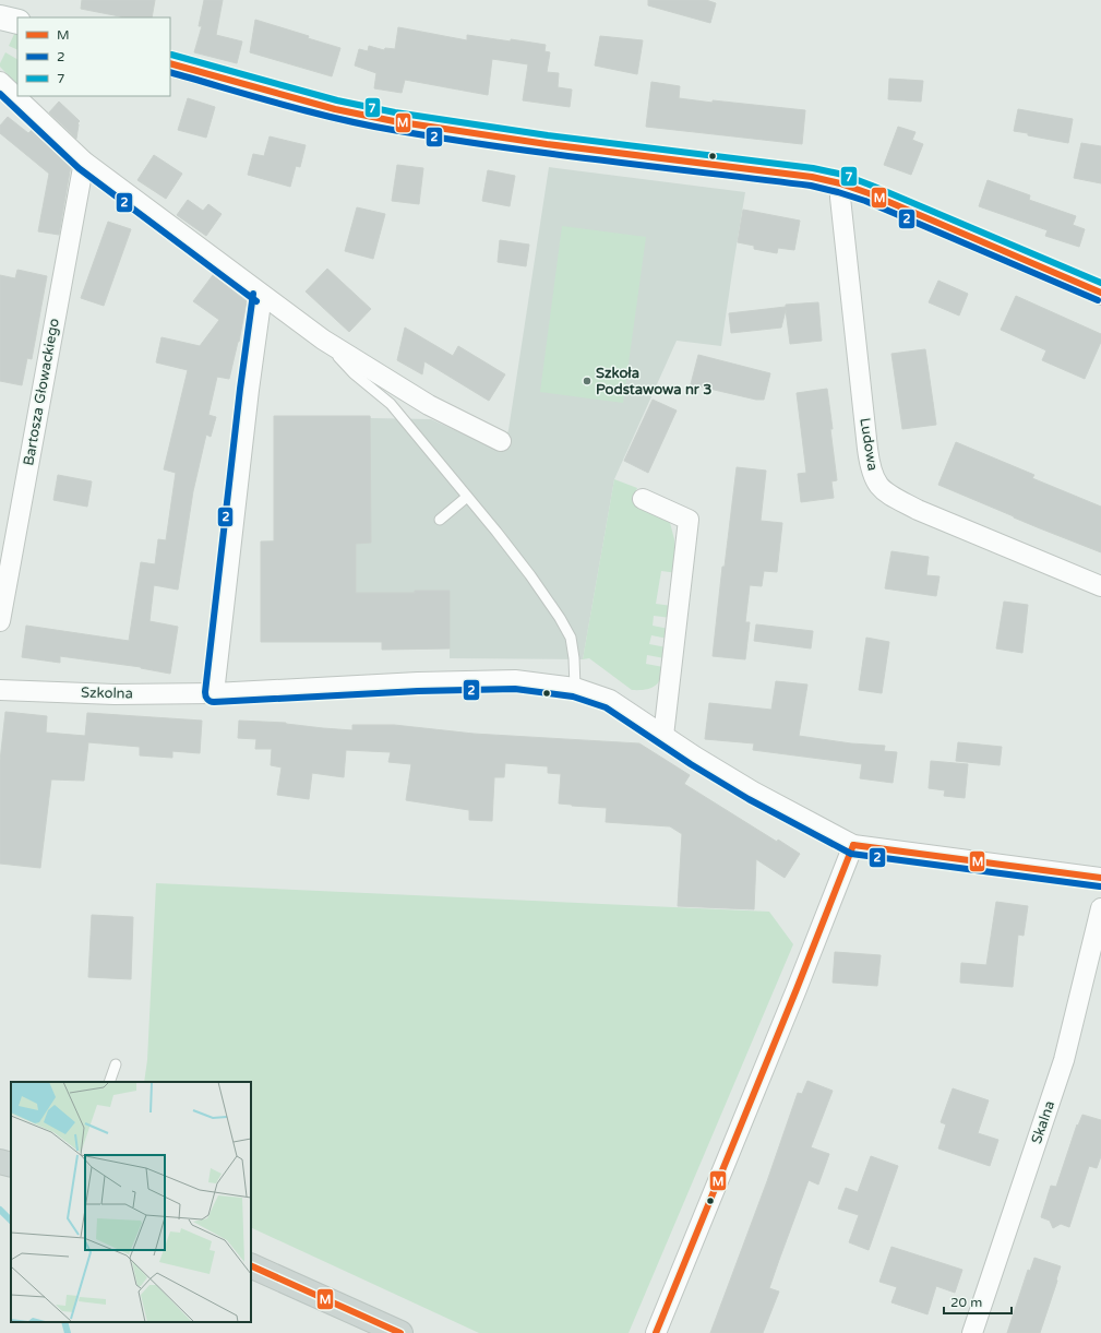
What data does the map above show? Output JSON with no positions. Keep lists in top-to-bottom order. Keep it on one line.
{"streets":{"street":["Bartosza Głowackiego","Ludowa","Szkolna","Skalna"]},"places":["Szkoła Podstawowa nr 3"],"lines":["transit line 7","transit line M","transit line 2"],"legend":["M","2","7"],"scale_bar":"20 m"}
